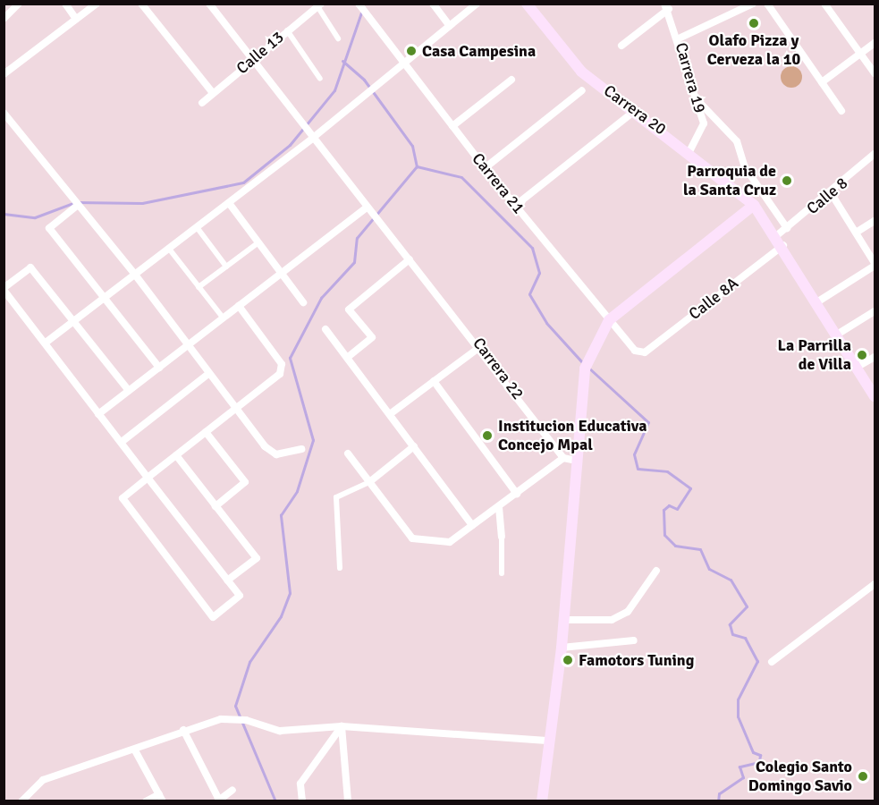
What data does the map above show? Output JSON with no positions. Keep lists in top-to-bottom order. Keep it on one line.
{"streets":{"main road":["Carrera 20"],"street":["Calle 13","Carrera 19","Carrera 21","Calle 8","Calle 8A","Carrera 22"]},"crossings":[["Calle 13","Carrera 22"],["Carrera 19","Carrera 20"],["Carrera 20","Calle 8"],["Carrera 20","Calle 8A"],["Carrera 21","Calle 8A"],["Calle 8","Calle 8A"]],"places":["Olafo Pizza y Cerveza la 10","Casa Campesina","Parroquia de la Santa Cruz","La Parrilla de Villa","Institucion Educativa Concejo Mpal","Famotors Tuning","Colegio Santo Domingo Savio"]}
